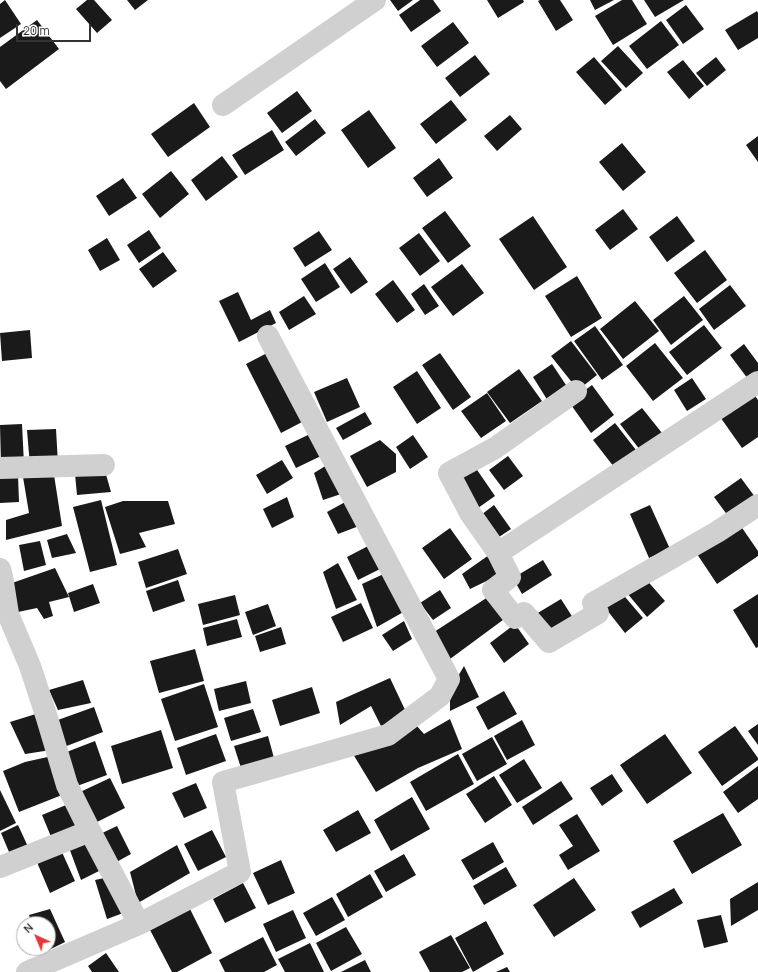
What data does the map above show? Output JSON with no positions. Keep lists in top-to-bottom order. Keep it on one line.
{"scale_bar":"20 m","north":"top left"}
